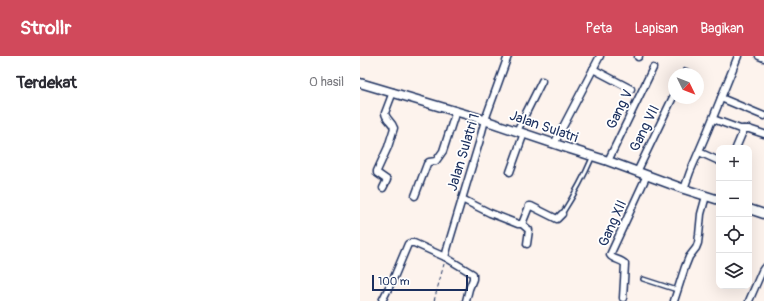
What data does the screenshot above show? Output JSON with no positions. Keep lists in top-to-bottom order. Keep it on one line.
{"streets":{"main road":["Jalan Sulatri"],"street":["Gang V","Gang VII","Jalan Sulatri 1","Gang XII"]},"crossings":[["Gang V","Jalan Sulatri"],["Jalan Sulatri","Gang VII"],["Jalan Sulatri","Jalan Sulatri 1"],["Jalan Sulatri","Gang XII"]],"scale_bar":"100 m","north":"bottom right","page":{"header":"Strollr","nav":["Peta","Lapisan","Bagikan"],"heading":["Terdekat","0 hasil"],"map_buttons":["+","−"],"scale":"100 m"}}
